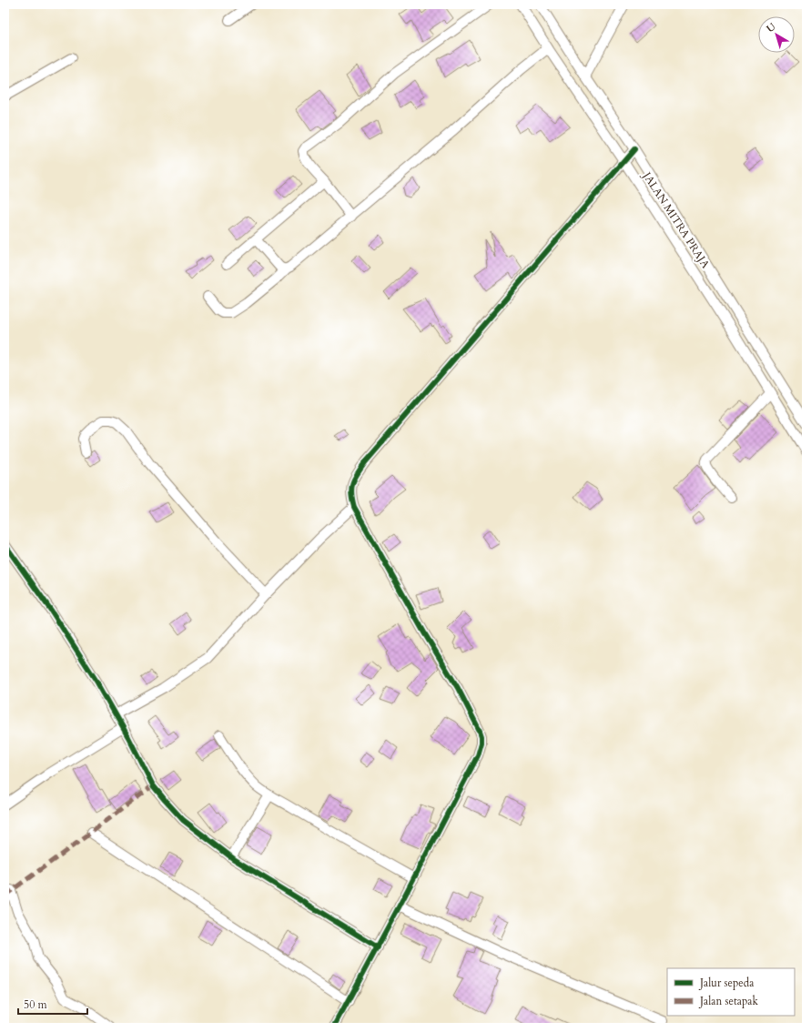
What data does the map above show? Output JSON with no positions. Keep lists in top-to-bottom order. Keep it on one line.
{"streets":{"street":["JALAN MITRA PRAJA"]},"legend":["Jalur sepeda","Jalan setapak"],"scale_bar":"50 m","north":"top left"}
